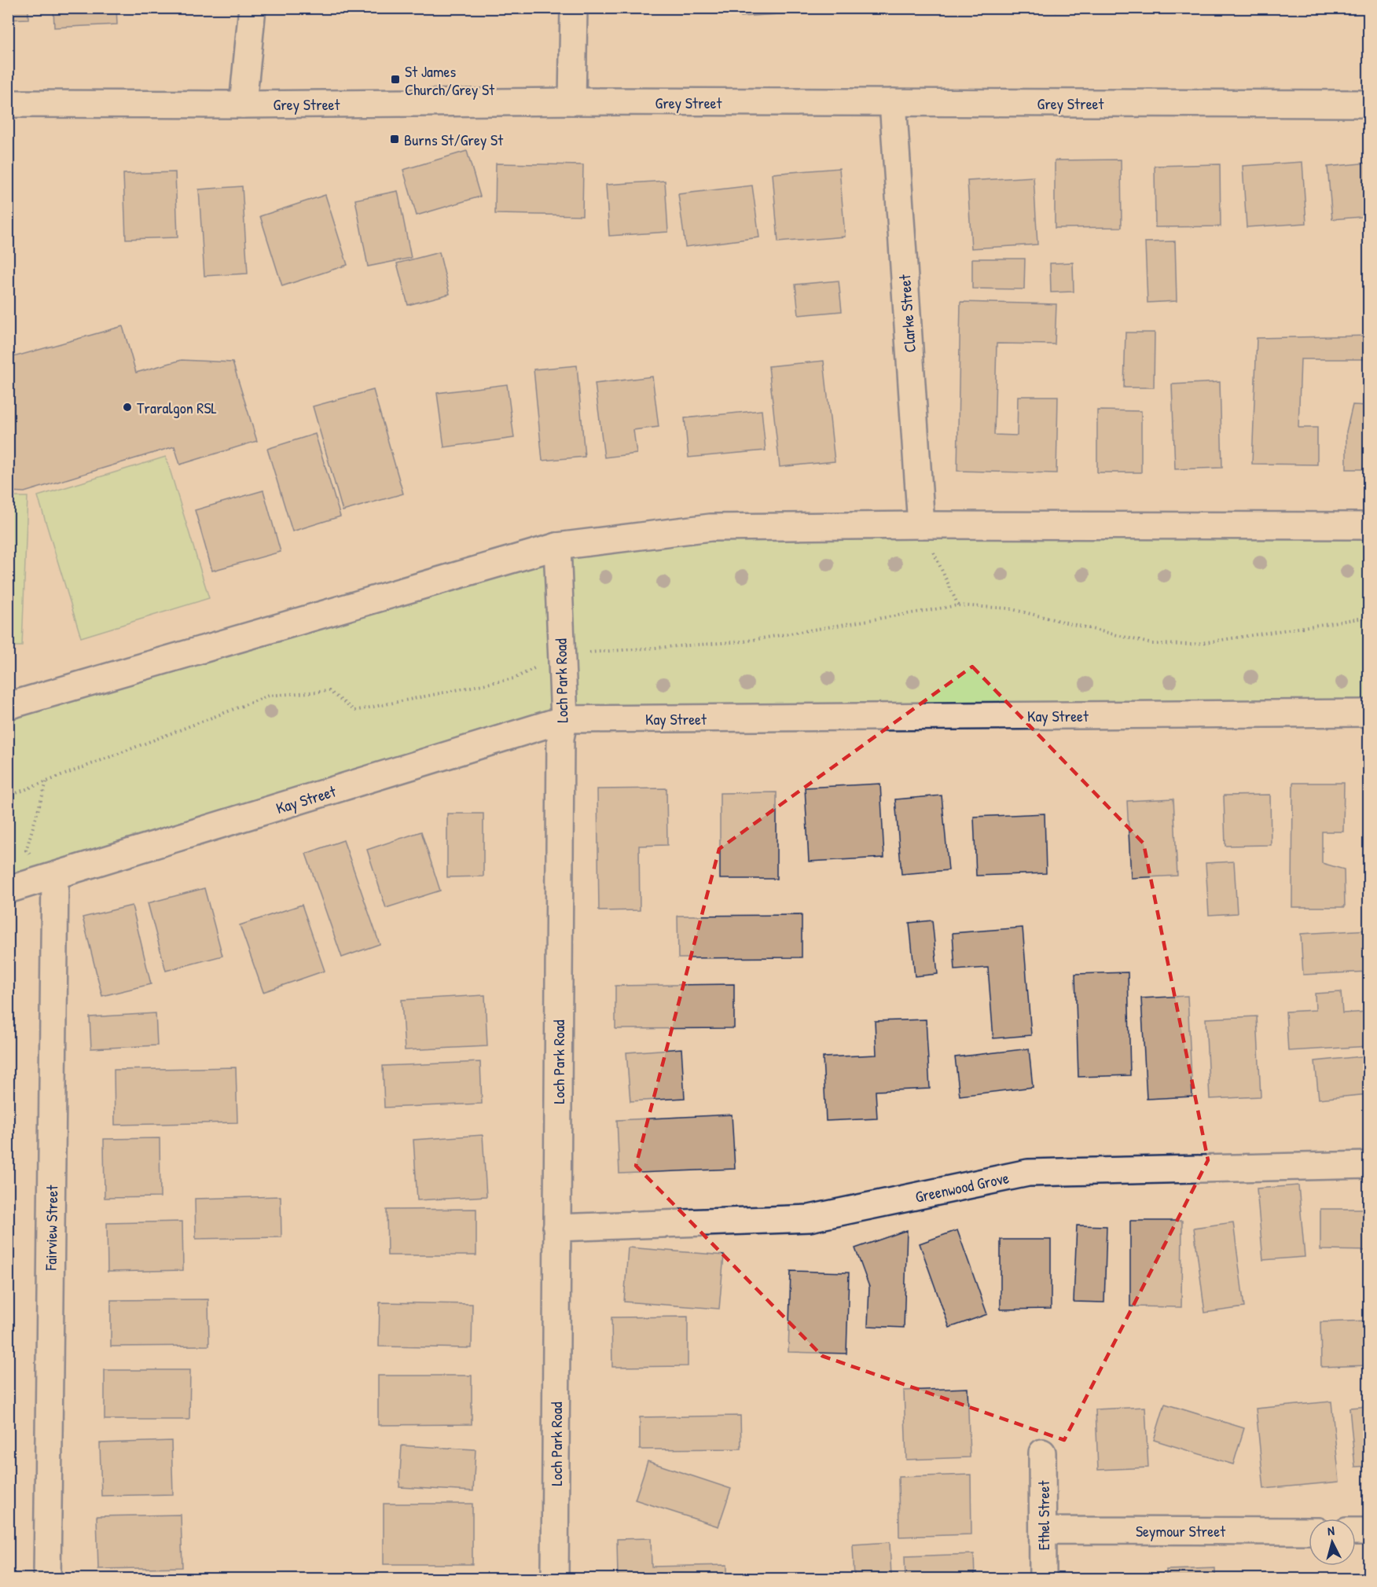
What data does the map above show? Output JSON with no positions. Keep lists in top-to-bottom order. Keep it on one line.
{"streets":{"street":["Grey Street","Clarke Street","Loch Park Road","Kay Street","Greenwood Grove","Fairview Street","Ethel Street","Seymour Street"]},"crossings":[["Grey Street","Clarke Street"],["Loch Park Road","Kay Street"],["Loch Park Road","Greenwood Grove"],["Kay Street","Fairview Street"],["Ethel Street","Seymour Street"]],"places":{"transit":["St James Church/Grey St","Burns St/Grey St"],"other":["Traralgon RSL"]},"north":"top"}
